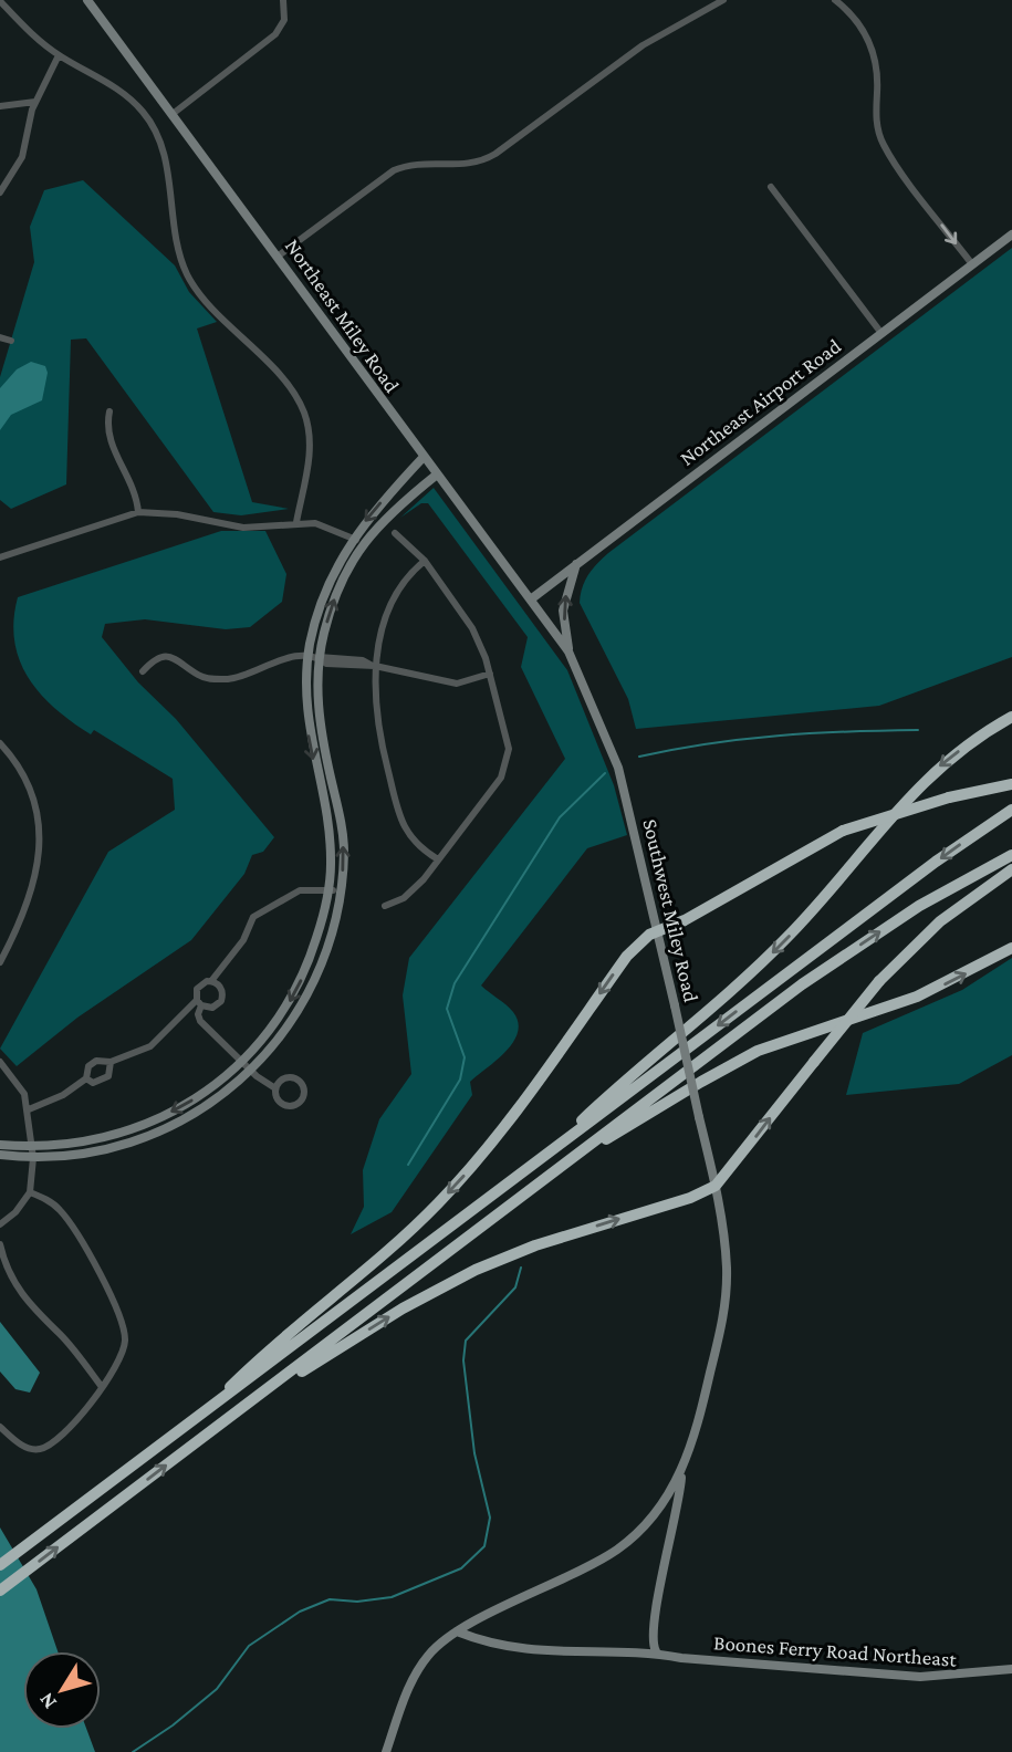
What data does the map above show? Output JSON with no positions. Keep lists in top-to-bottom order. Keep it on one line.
{"streets":{"street":["Northeast Miley Road","Northeast Airport Road","Southwest Miley Road","Boones Ferry Road Northeast"]},"crossings":[["Northeast Miley Road","Northeast Airport Road"],["Northeast Miley Road","Southwest Miley Road"]],"north":"bottom left"}
